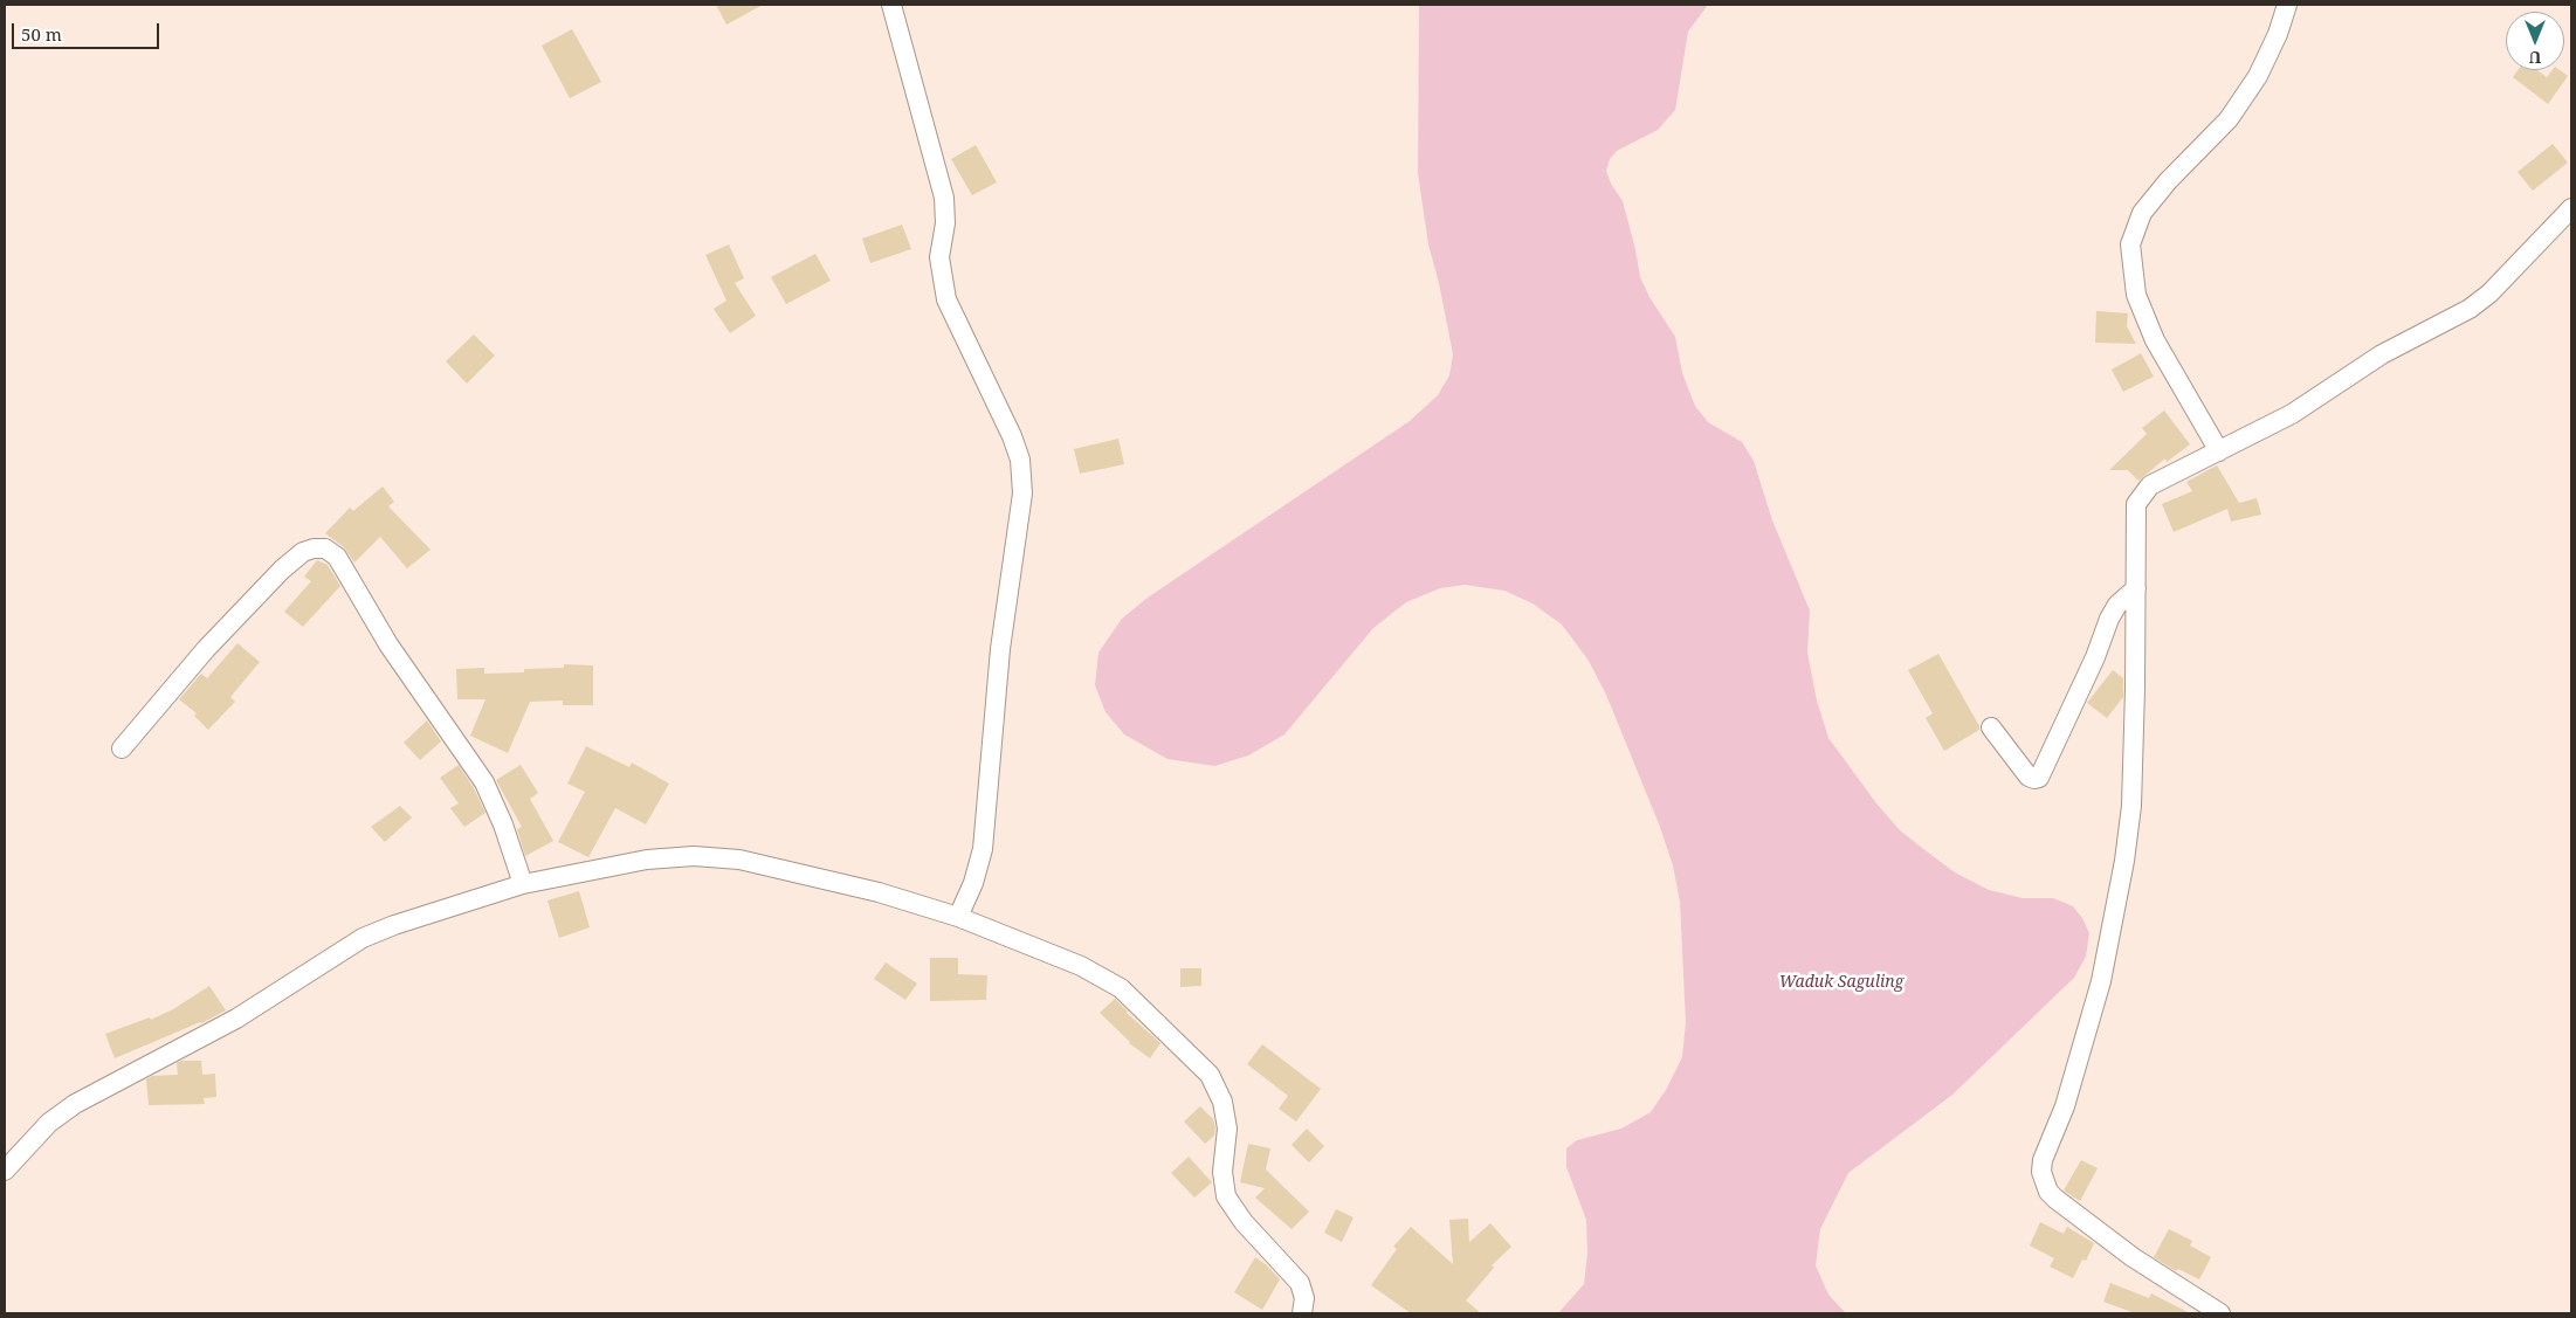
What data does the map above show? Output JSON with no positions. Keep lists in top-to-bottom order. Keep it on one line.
{"water":["Waduk Saguling"],"scale_bar":"50 m","north":"bottom"}
